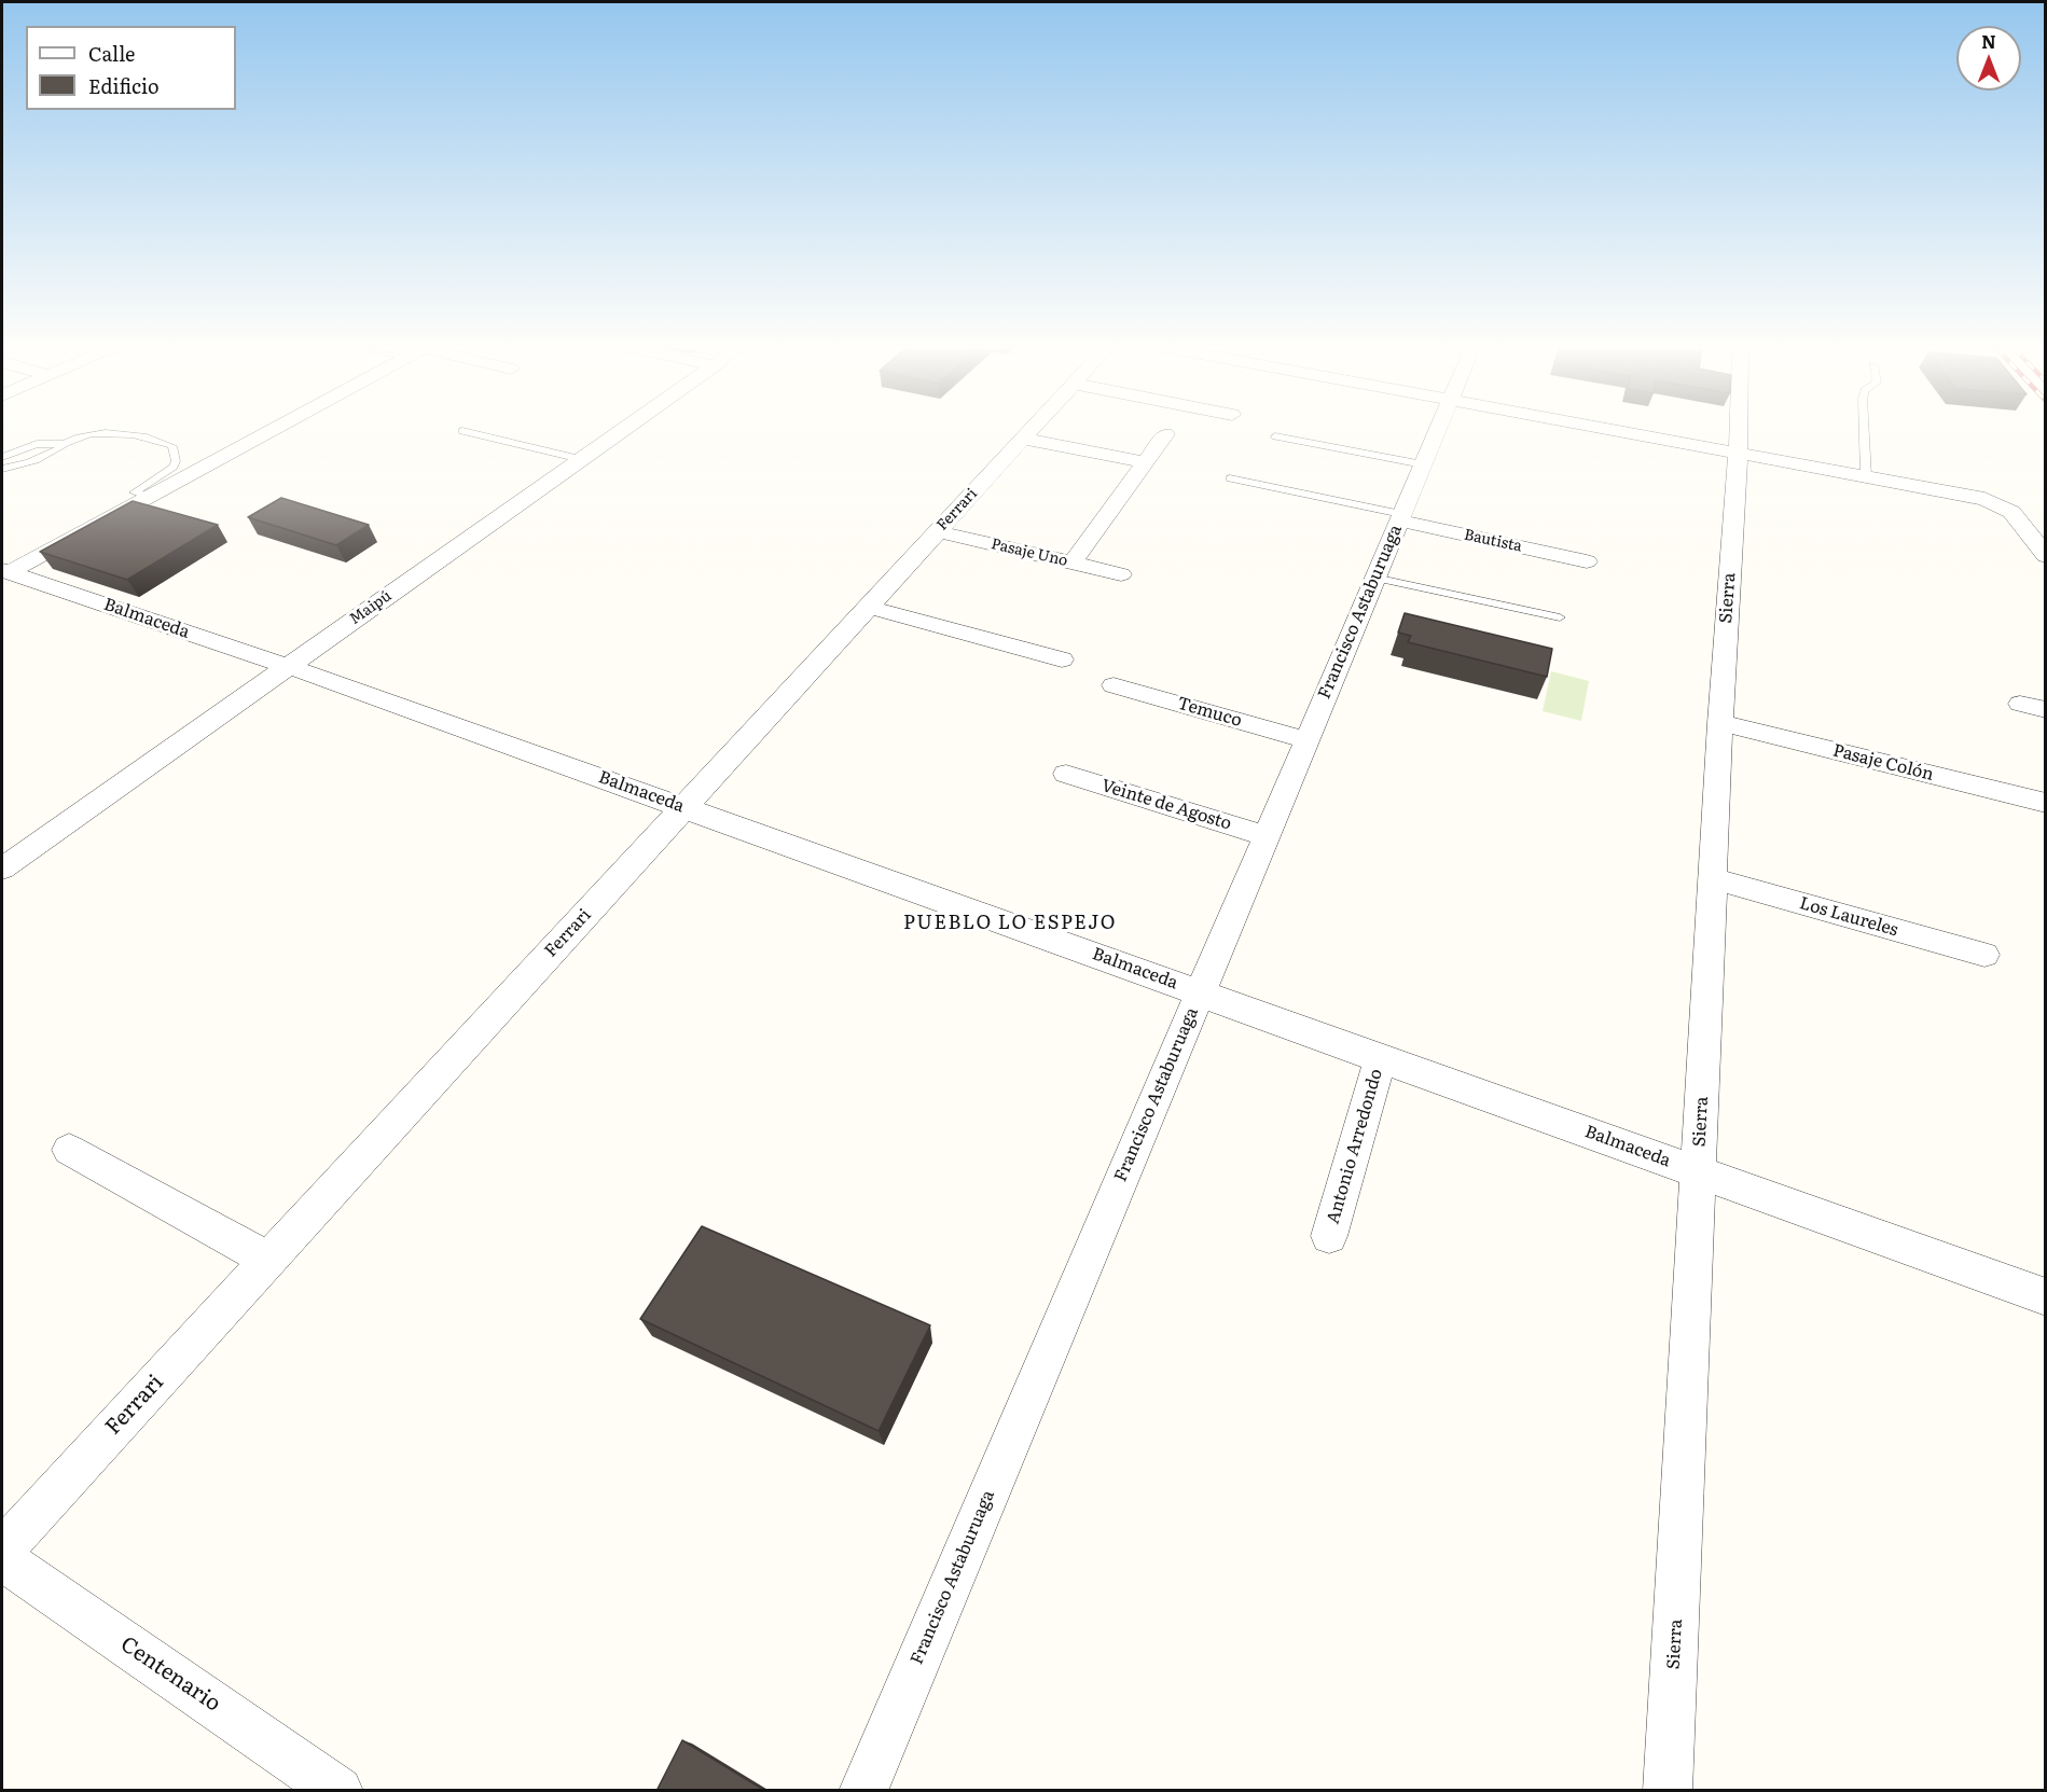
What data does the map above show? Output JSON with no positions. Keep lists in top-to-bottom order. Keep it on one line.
{"streets":{"street":["Ferrari","Bautista","Pasaje Uno","Sierra","Maipú","Francisco Astaburuaga","Balmaceda","Temuco","Pasaje Colón","Veinte de Agosto","Los Laureles","Antonio Arredondo","Centenario"]},"crossings":[["Ferrari","Pasaje Uno"],["Ferrari","Balmaceda"],["Bautista","Francisco Astaburuaga"],["Sierra","Balmaceda"],["Sierra","Pasaje Colón"],["Sierra","Los Laureles"],["Maipú","Balmaceda"],["Francisco Astaburuaga","Balmaceda"],["Francisco Astaburuaga","Temuco"],["Francisco Astaburuaga","Veinte de Agosto"],["Balmaceda","Antonio Arredondo"]],"districts":["PUEBLO LO ESPEJO"],"legend":["Calle","Edificio"],"north":"top"}
